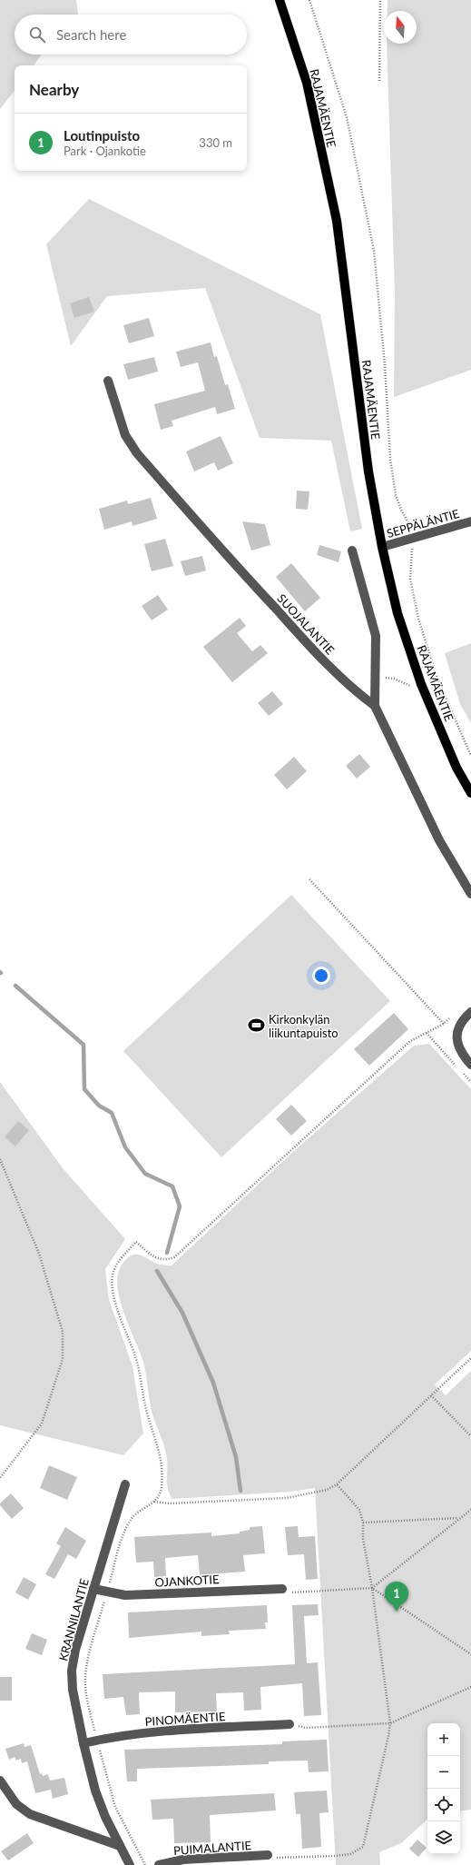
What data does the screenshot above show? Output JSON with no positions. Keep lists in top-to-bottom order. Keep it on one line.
{"streets":{"main road":["RAJAMÄENTIE"],"street":["SEPPÄLÄNTIE","SUOJALANTIE","OJANKOTIE","KRANNILANTIE","PINOMÄENTIE","PUIMALANTIE"]},"crossings":[["RAJAMÄENTIE","SEPPÄLÄNTIE"],["OJANKOTIE","KRANNILANTIE"],["KRANNILANTIE","PINOMÄENTIE"]],"places":{"sports":["Kirkonkylän liikuntapuisto"]},"north":"top","page":{"search":"Search here","heading":"Nearby","list":[{"mark":"1","name":"Loutinpuisto","note":"Park · Ojankotie","value":"330 m"}],"pins":"1","map_buttons":["+","−"]}}
